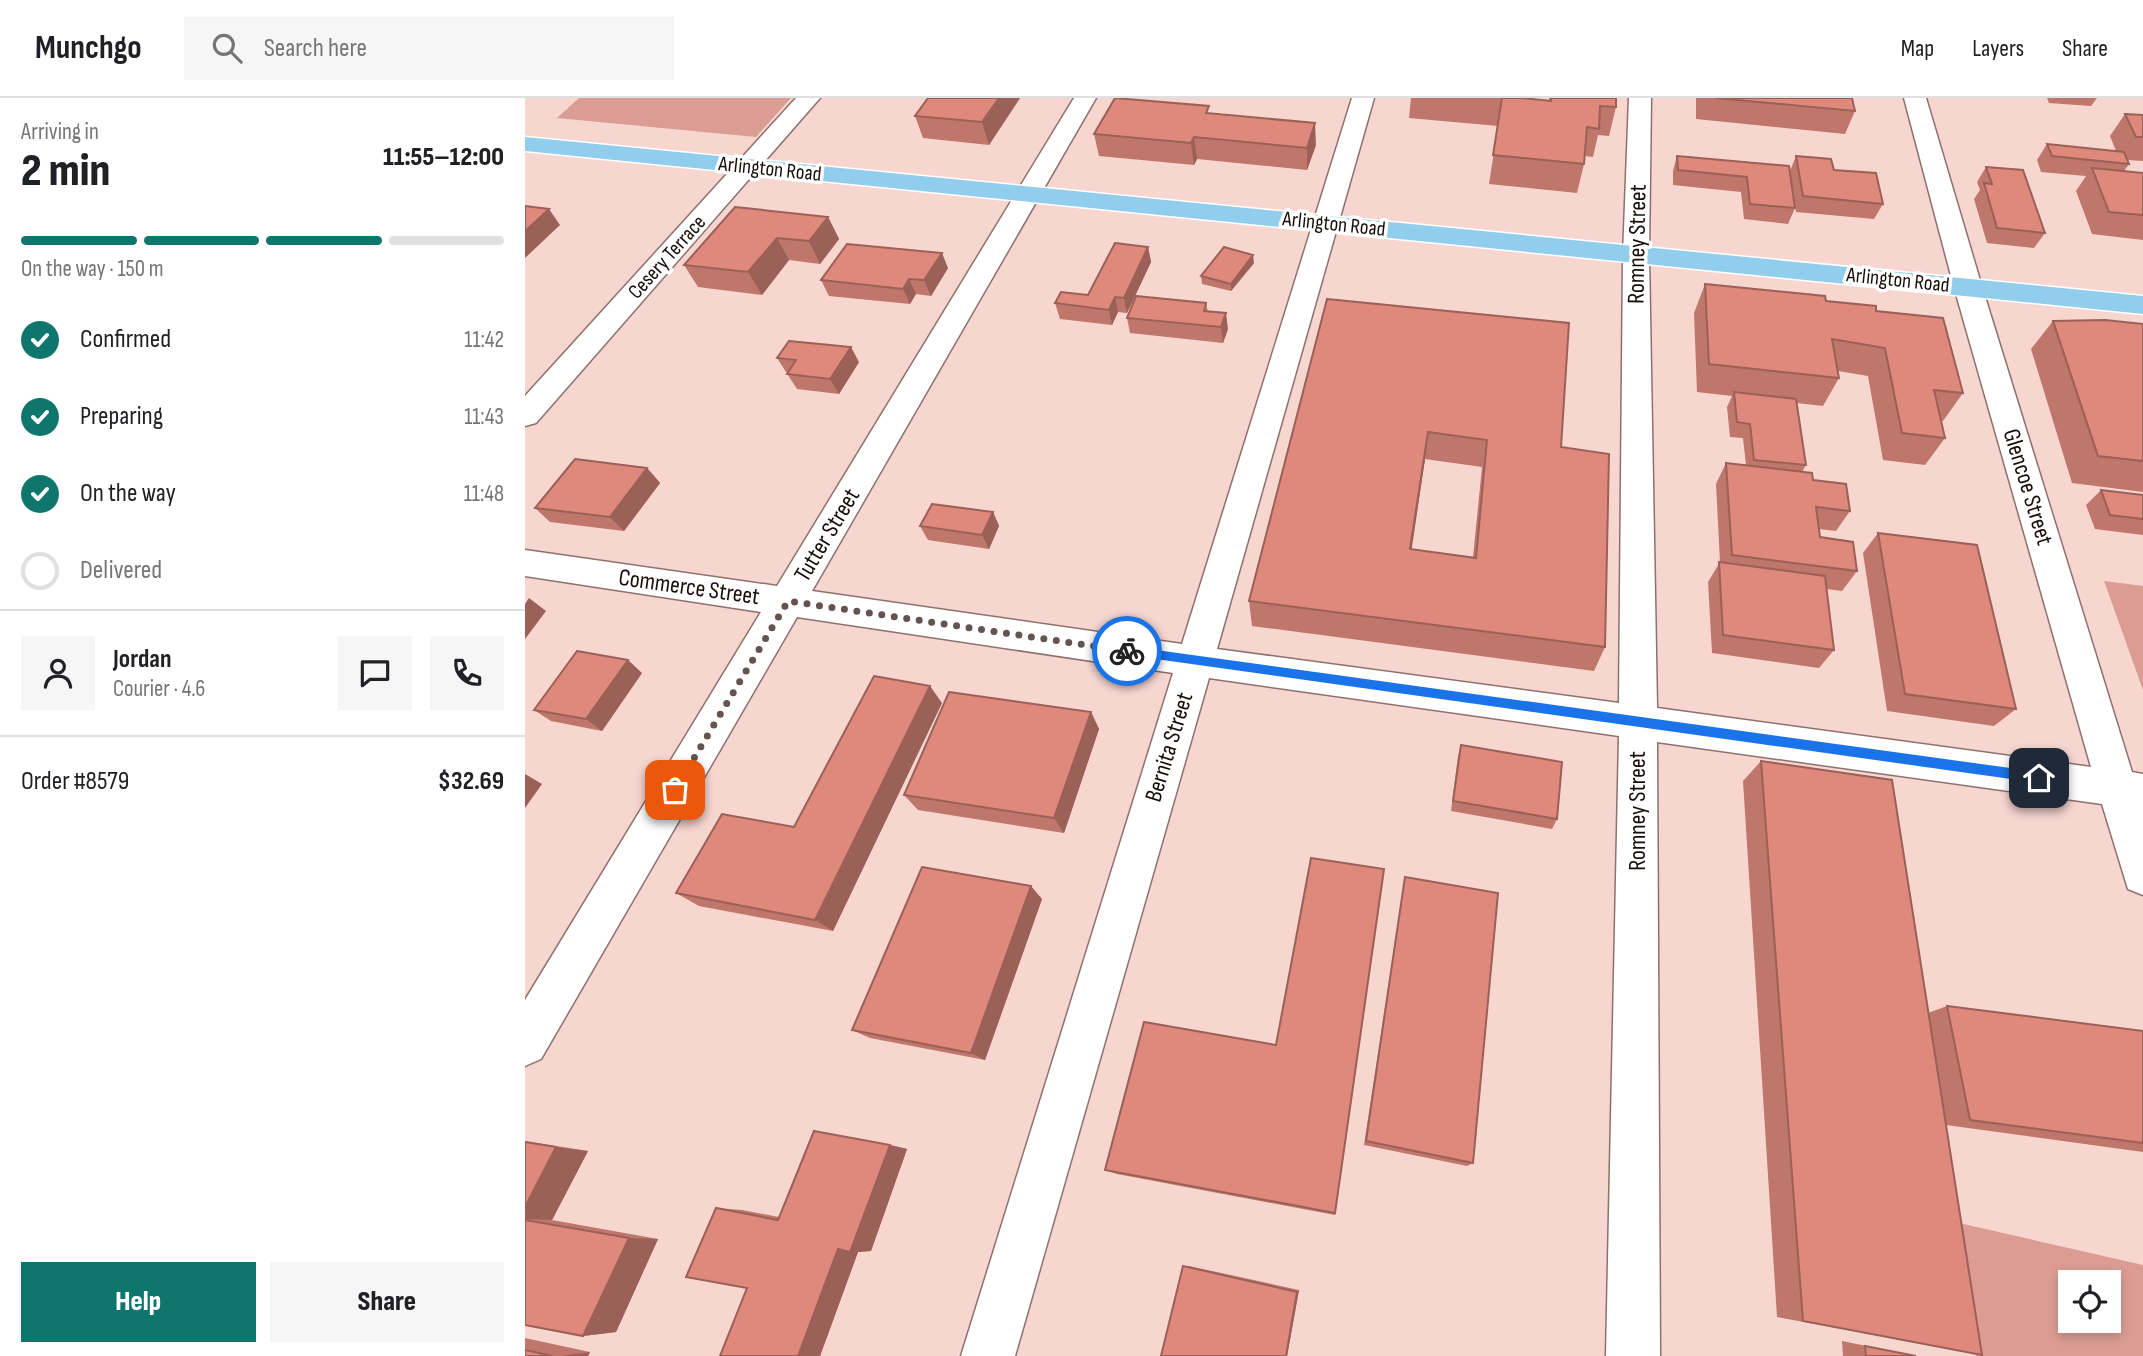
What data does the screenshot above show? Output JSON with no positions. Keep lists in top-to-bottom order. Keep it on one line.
{"streets":{"main road":["Arlington Road"],"street":["Romney Street","Cesery Terrace","Glencoe Street","Tutter Street","Commerce Street","Bernita Street"]},"crossings":[["Arlington Road","Romney Street"],["Arlington Road","Cesery Terrace"],["Arlington Road","Glencoe Street"],["Arlington Road","Tutter Street"],["Arlington Road","Bernita Street"],["Romney Street","Commerce Street"],["Glencoe Street","Commerce Street"],["Tutter Street","Commerce Street"],["Commerce Street","Bernita Street"]],"page":{"header":"Munchgo","search":"Search here","nav":["Map","Layers","Share"],"heading":["2 min","Arriving in","11:55–12:00"],"panel":["Jordan","Courier · 4.6","Order #8579","$32.69"],"bar":"On the way · 150 m","list":[["Confirmed","11:42"],["Preparing","11:43"],["On the way","11:48"],"Delivered"],"buttons":["Help","Share"]}}
